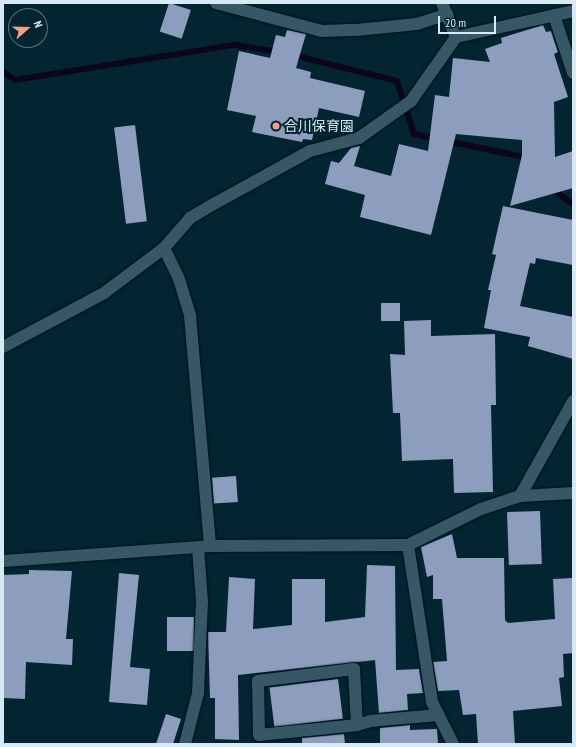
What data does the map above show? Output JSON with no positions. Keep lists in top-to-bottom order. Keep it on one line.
{"places":["合川保育園"],"scale_bar":"20 m","north":"right"}
